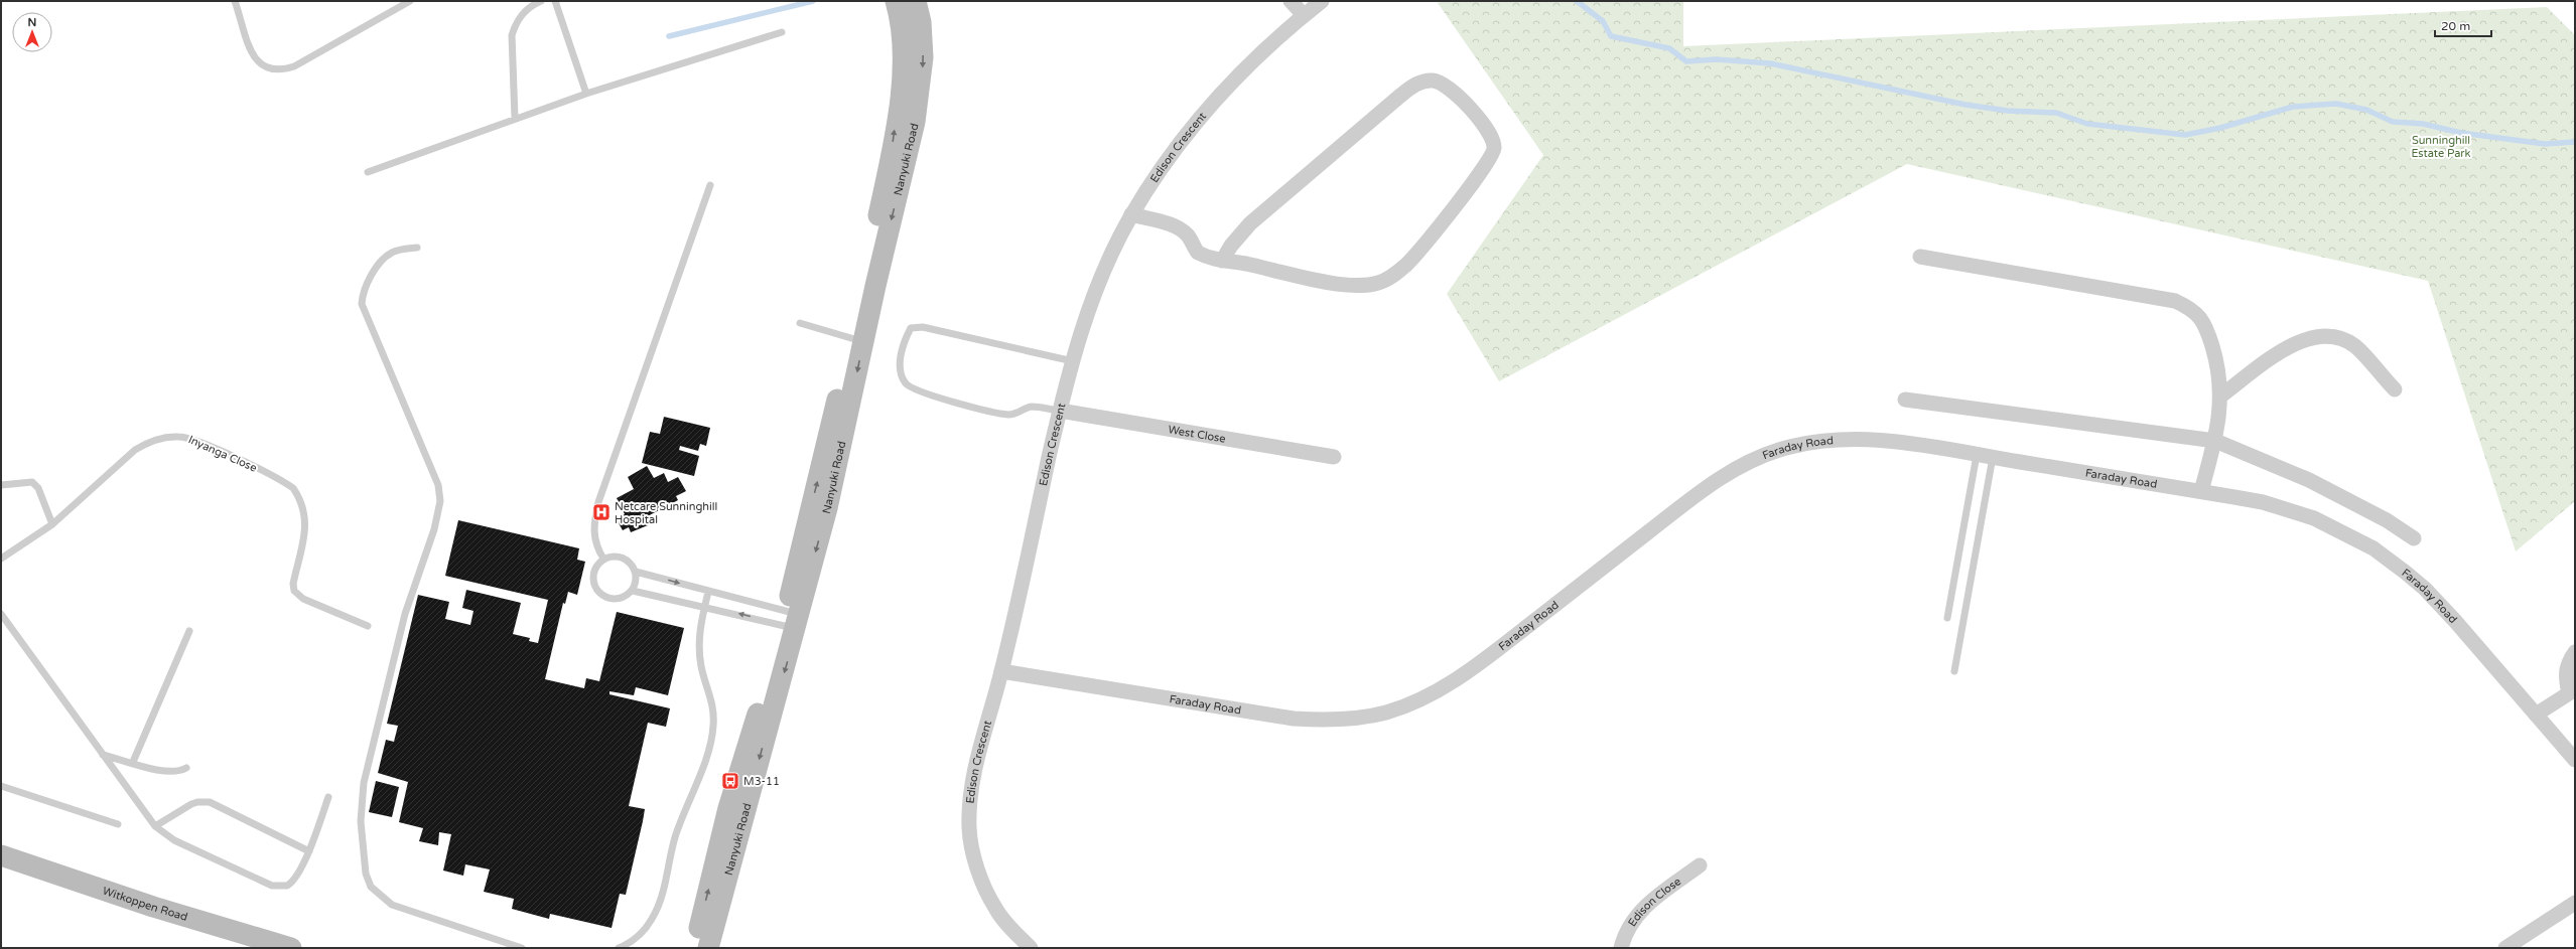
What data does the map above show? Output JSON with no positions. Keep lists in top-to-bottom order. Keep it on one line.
{"streets":{"main road":["Nanyuki Road","Witkoppen Road"],"street":["Edison Crescent","West Close","Faraday Road","Edison Close"],"lane":["Inyanga Close"]},"crossings":[["Edison Crescent","West Close"],["Edison Crescent","Faraday Road"]],"parks":["Sunninghill Estate Park"],"places":{"hospital":["Netcare Sunninghill Hospital"],"bus stop":["M3-11"]},"scale_bar":"20 m","north":"top"}
